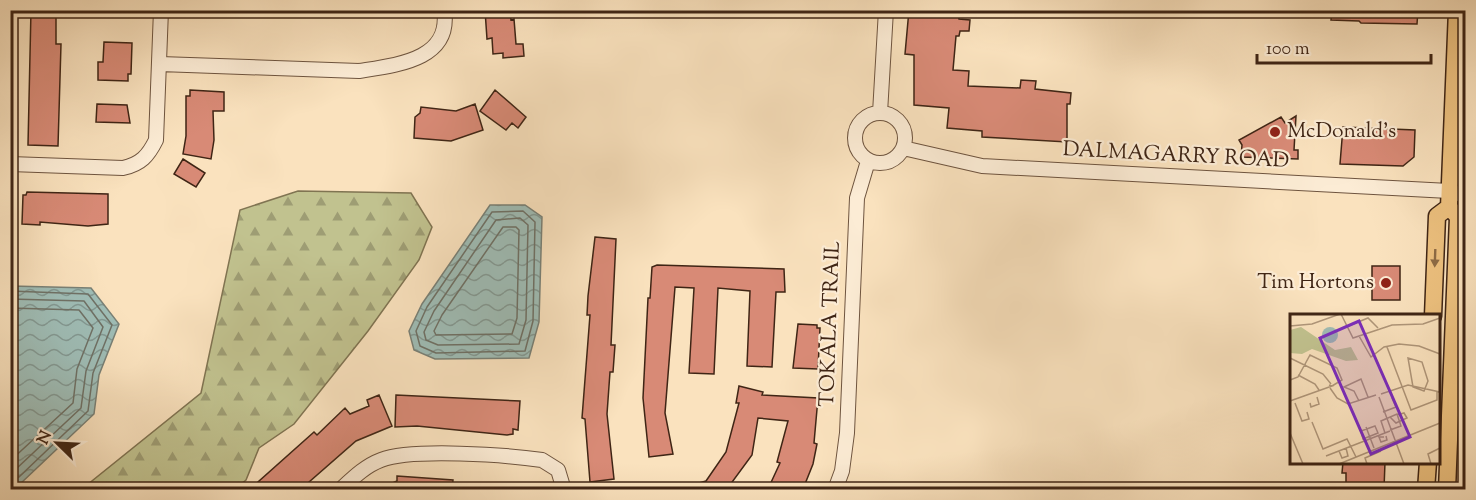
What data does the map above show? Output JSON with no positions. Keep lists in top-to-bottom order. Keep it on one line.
{"streets":{"street":["DALMAGARRY ROAD","TOKALA TRAIL"]},"crossings":[["DALMAGARRY ROAD","TOKALA TRAIL"]],"places":["McDonald's","Tim Hortons"],"scale_bar":"100 m","north":"top left"}
